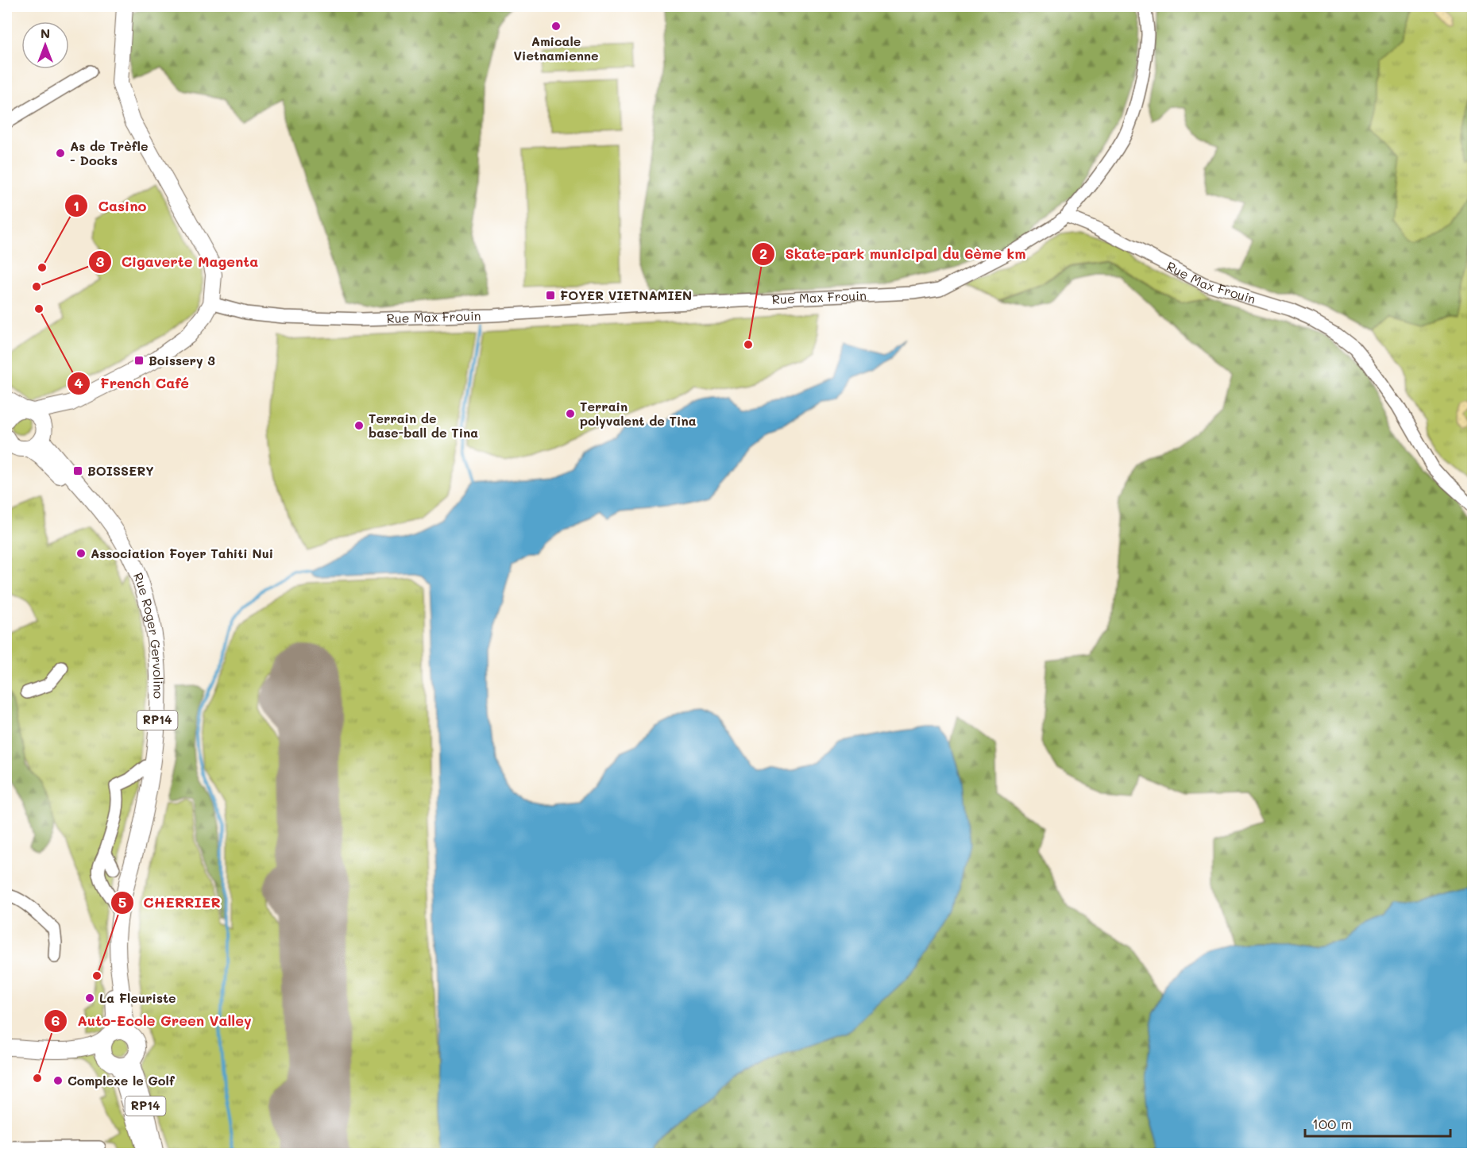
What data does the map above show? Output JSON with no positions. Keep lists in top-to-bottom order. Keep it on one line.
{"streets":{"main road":["Rue Roger Gervolino","RP14"],"street":["Rue Max Frouin"]},"crossings":[["Rue Roger Gervolino","RP14"]],"places":{"other":["Amicale Vietnamienne","As de Trèfle - Docks","Casino","Cigaverte Magenta","French Café","Skate-park municipal du 6ème km","Terrain polyvalent de Tina","Terrain de base-ball de Tina","Association Foyer Tahiti Nui","CHERRIER","La Fleuriste","Auto-Ecole Green Valley","Complexe le Golf"],"transit":["FOYER VIETNAMIEN","Boissery 3","BOISSERY"]},"scale_bar":"100 m","north":"top"}
